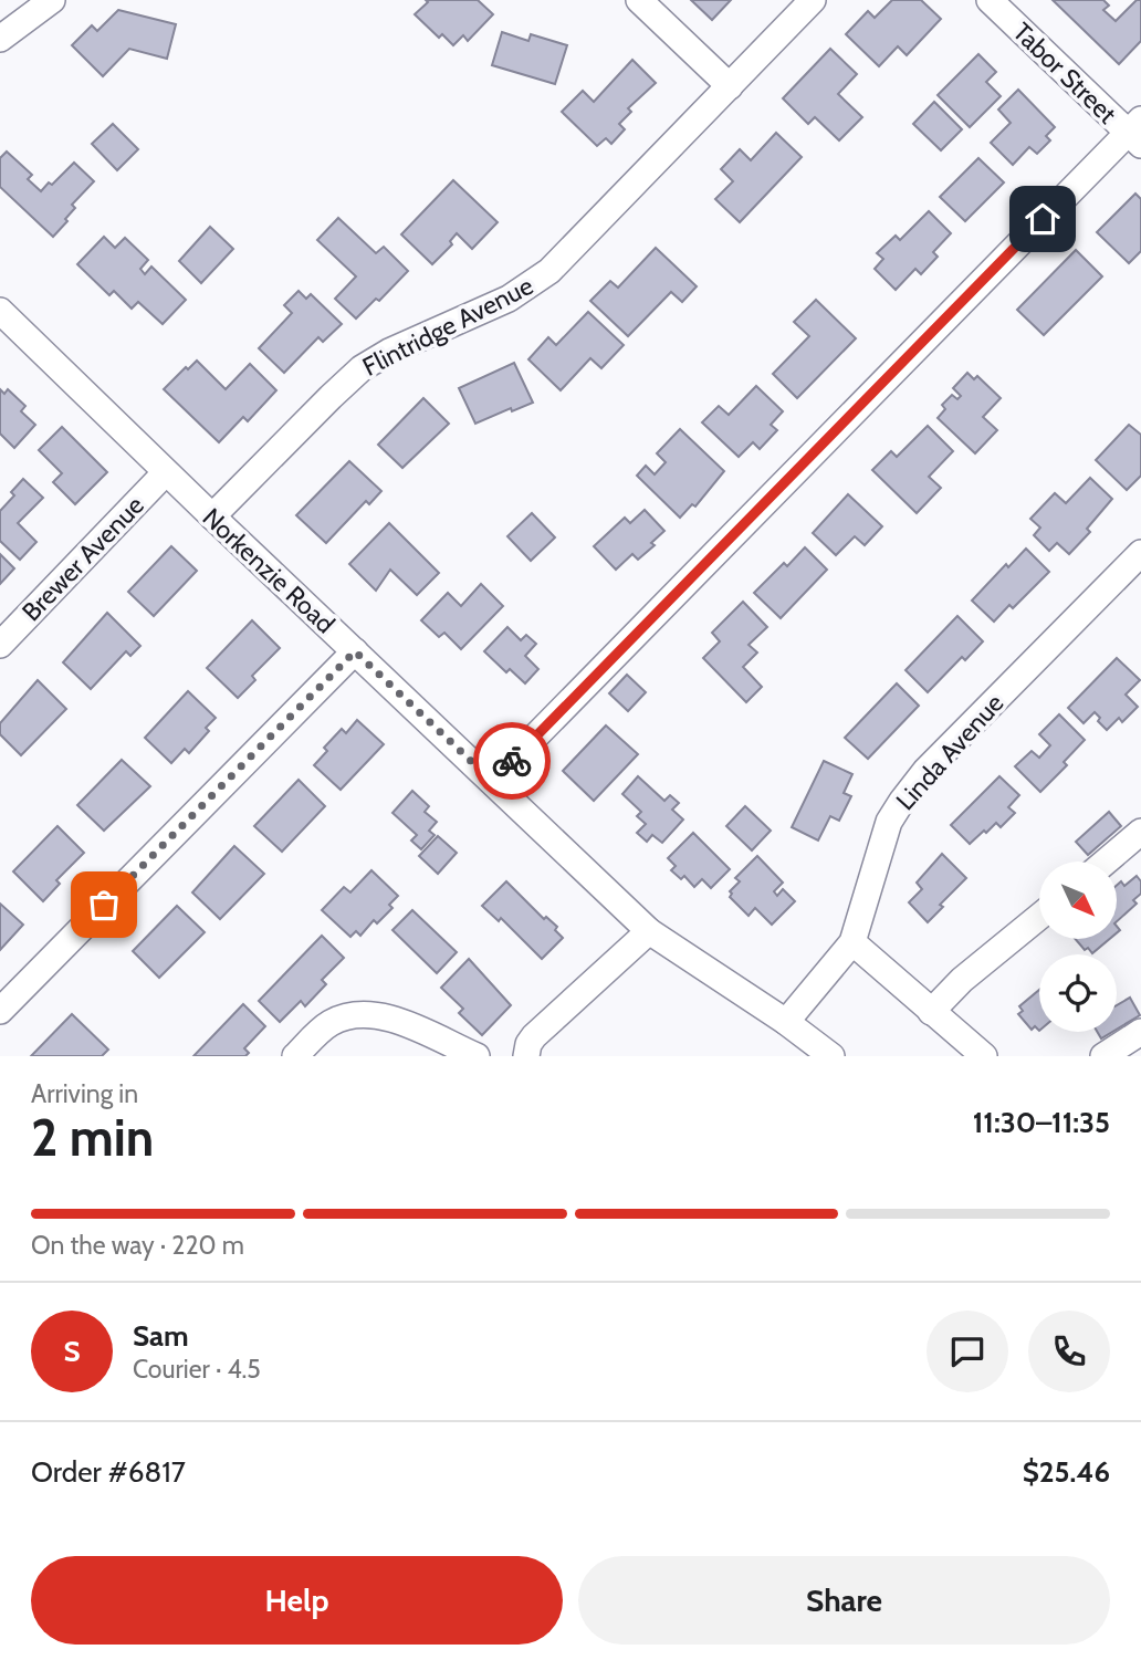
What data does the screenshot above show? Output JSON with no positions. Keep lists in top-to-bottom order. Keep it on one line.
{"streets":{"street":["Tabor Street","Flintridge Avenue","Brewer Avenue","Norkenzie Road","Linda Avenue"]},"crossings":[["Flintridge Avenue","Norkenzie Road"],["Brewer Avenue","Norkenzie Road"],["Norkenzie Road","Linda Avenue"]],"north":"bottom right","page":{"heading":["2 min","Arriving in","11:30–11:35"],"panel":["Sam","Courier · 4.5","Order #6817","$25.46"],"bar":"On the way · 220 m","round":"S","buttons":["Help","Share"]}}
